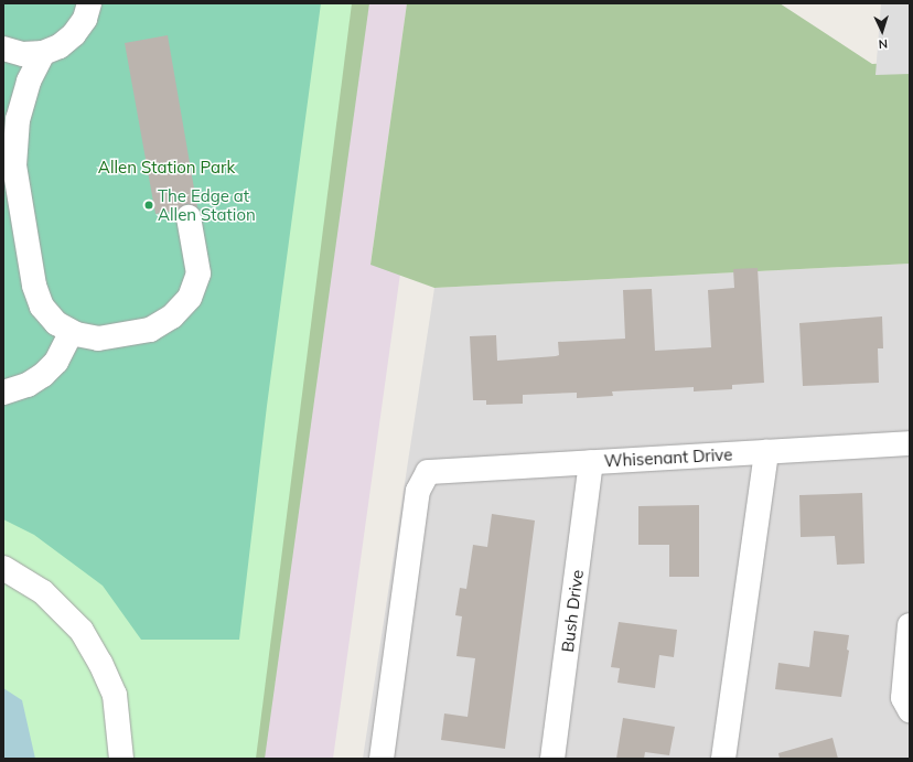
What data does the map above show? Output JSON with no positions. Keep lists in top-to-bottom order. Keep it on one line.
{"streets":{"street":["Whisenant Drive","Bush Drive"]},"crossings":[["Whisenant Drive","Bush Drive"]],"parks":["Allen Station Park"],"places":["The Edge at Allen Station"],"north":"bottom"}
